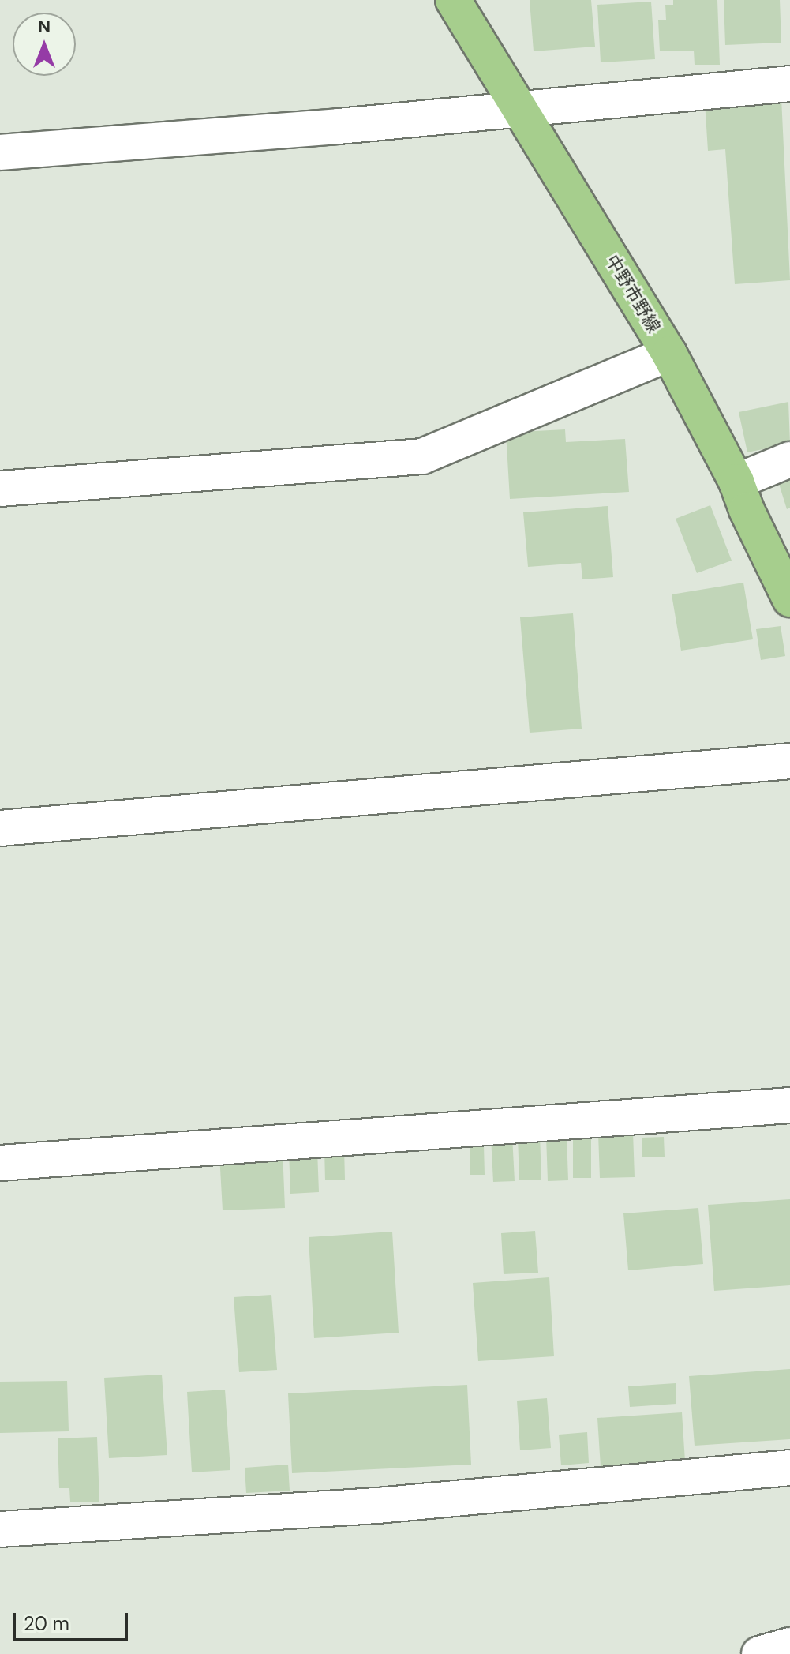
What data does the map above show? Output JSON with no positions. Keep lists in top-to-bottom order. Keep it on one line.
{"streets":{"main road":["中野市野線"]},"scale_bar":"20 m","north":"top"}
